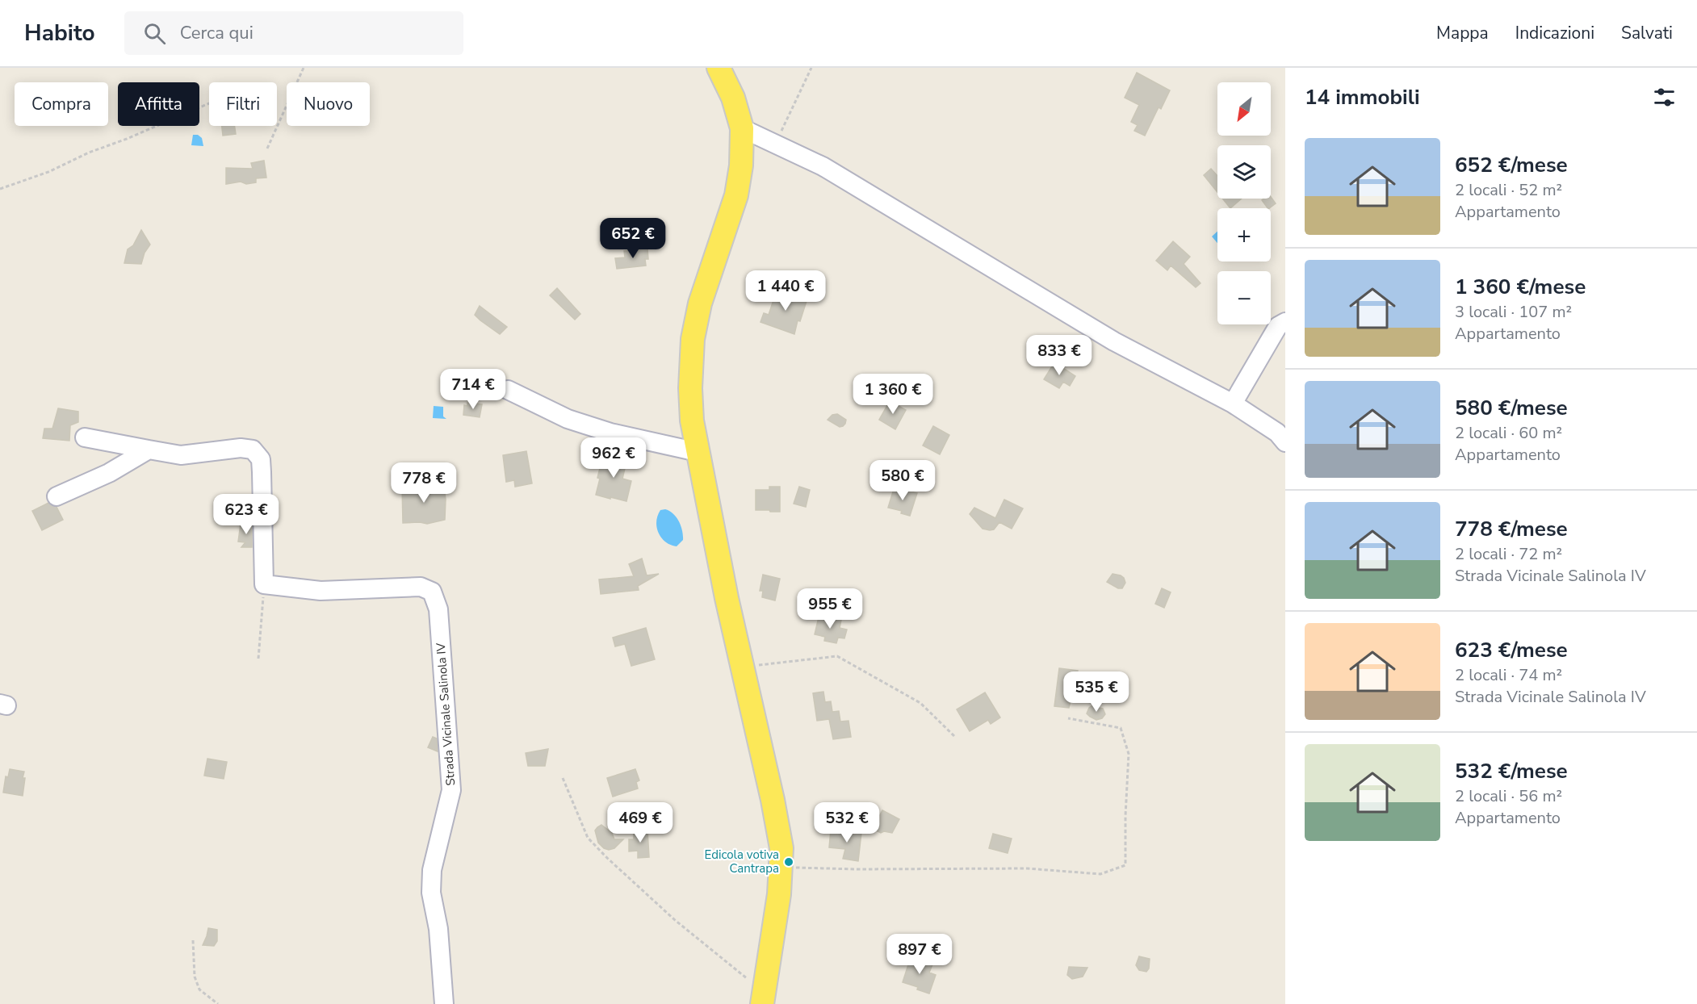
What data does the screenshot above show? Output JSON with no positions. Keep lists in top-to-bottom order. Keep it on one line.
{"streets":{"street":["Strada Vicinale Salinola IV"]},"places":["Edicola votiva Cantrapa"],"north":"bottom left","page":{"header":"Habito","search":"Cerca qui","nav":["Mappa","Indicazioni","Salvati"],"heading":"14 immobili","map_buttons":["+","−"],"chip":["Compra","Affitta","Filtri","Nuovo"],"list":[{"name":"652 €/mese","note":"2 locali · 52 m² · Appartamento"},{"name":"1 360 €/mese","note":"3 locali · 107 m² · Appartamento"},{"name":"580 €/mese","note":"2 locali · 60 m² · Appartamento"},{"name":"778 €/mese","note":"2 locali · 72 m² · Strada Vicinale Salinola IV"},{"name":"623 €/mese","note":"2 locali · 74 m² · Strada Vicinale Salinola IV"},{"name":"532 €/mese","note":"2 locali · 56 m² · Appartamento"}],"price":["652 €","1 440 €","833 €","714 €","1 360 €","962 €","580 €","778 €","623 €","955 €","535 €","469 €","532 €","897 €"]}}
